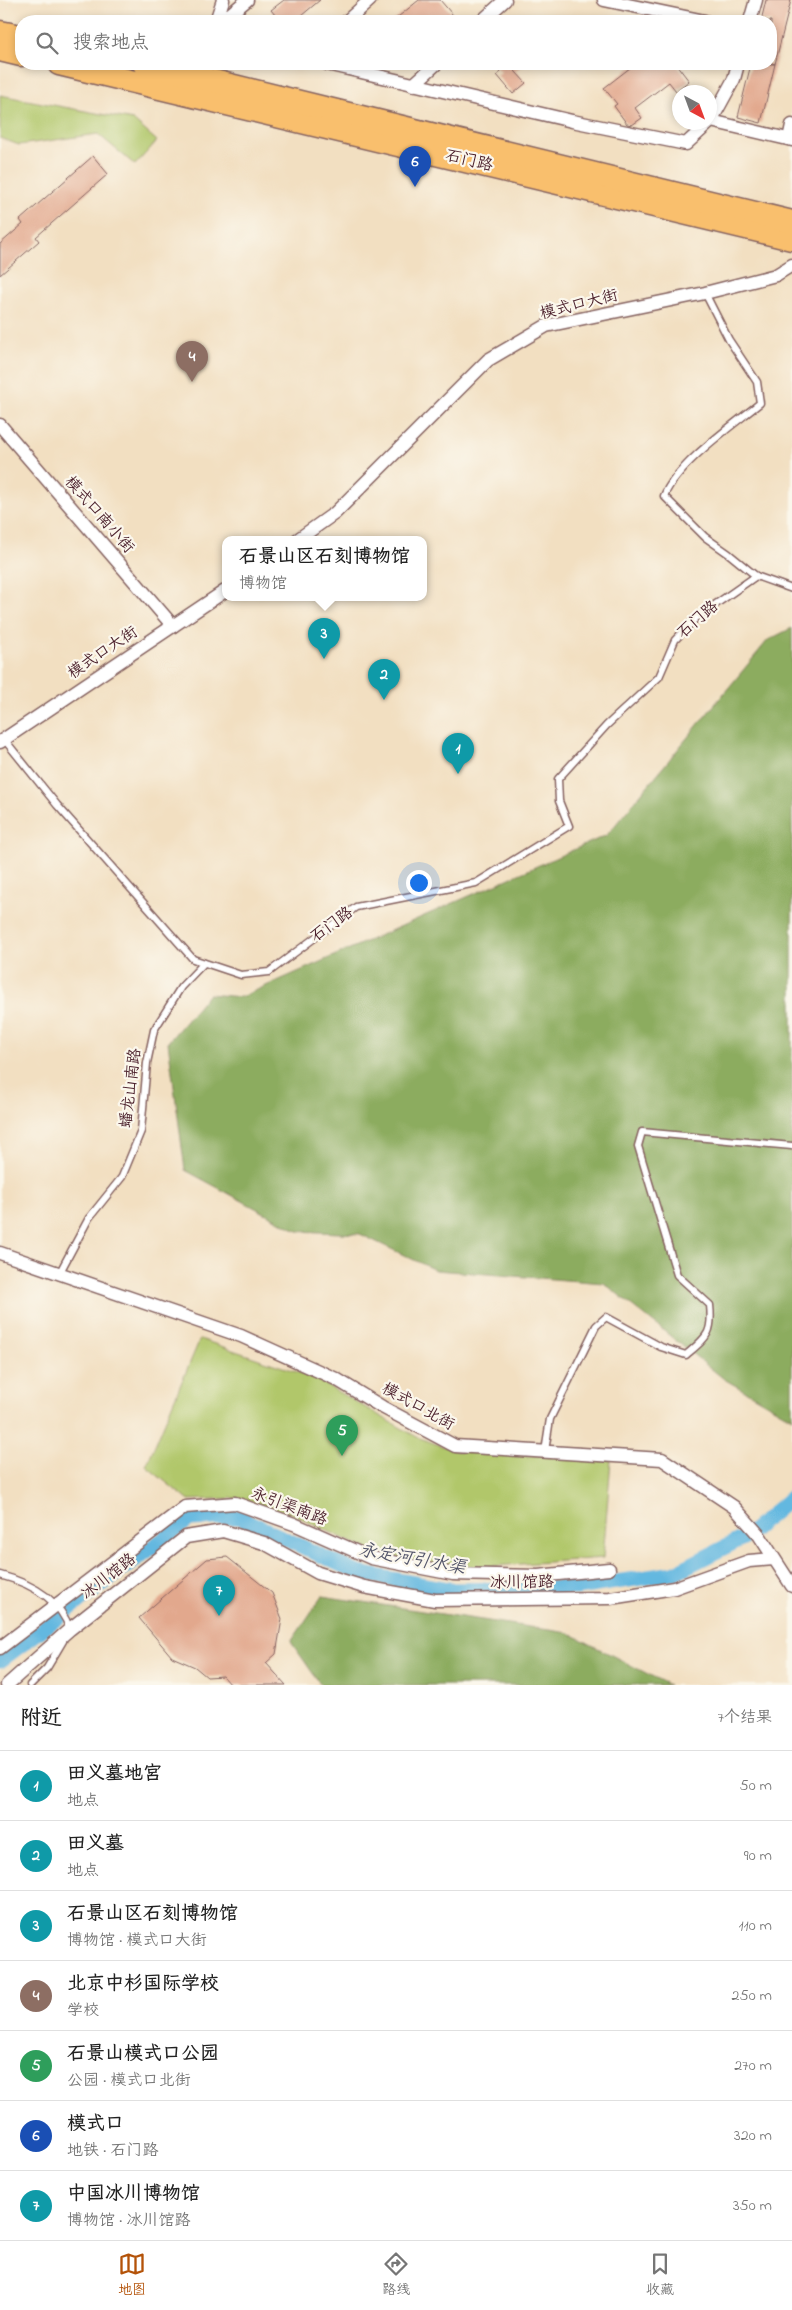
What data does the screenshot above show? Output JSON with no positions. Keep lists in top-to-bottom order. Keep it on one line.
{"streets":{"highway":["石门路"],"street":["模式口大街","模式口南小街","模式口北街","永引渠南路","冰川馆路"],"lane":["蟠龙山南路"]},"crossings":[["石门路","模式口大街"],["石门路","蟠龙山南路"],["模式口大街","模式口南小街"],["蟠龙山南路","模式口北街"],["模式口北街","冰川馆路"]],"water":["永定河引水渠"],"north":"bottom right","page":{"search":"搜索地点","pins":["6","4","3","2","1","5","7"],"popup":["石景山区石刻博物馆","博物馆"],"heading":["附近","7个结果"],"list":[{"mark":"1","name":"田义墓地宫","note":"地点","value":"50 m"},{"mark":"2","name":"田义墓","note":"地点","value":"90 m"},{"mark":"3","name":"石景山区石刻博物馆","note":"博物馆 · 模式口大街","value":"110 m"},{"mark":"4","name":"北京中杉国际学校","note":"学校","value":"250 m"},{"mark":"5","name":"石景山模式口公园","note":"公园 · 模式口北街","value":"270 m"},{"mark":"6","name":"模式口","note":"地铁 · 石门路","value":"320 m"},{"mark":"7","name":"中国冰川博物馆","note":"博物馆 · 冰川馆路","value":"350 m"}],"nav":["地图","路线","收藏"]}}
